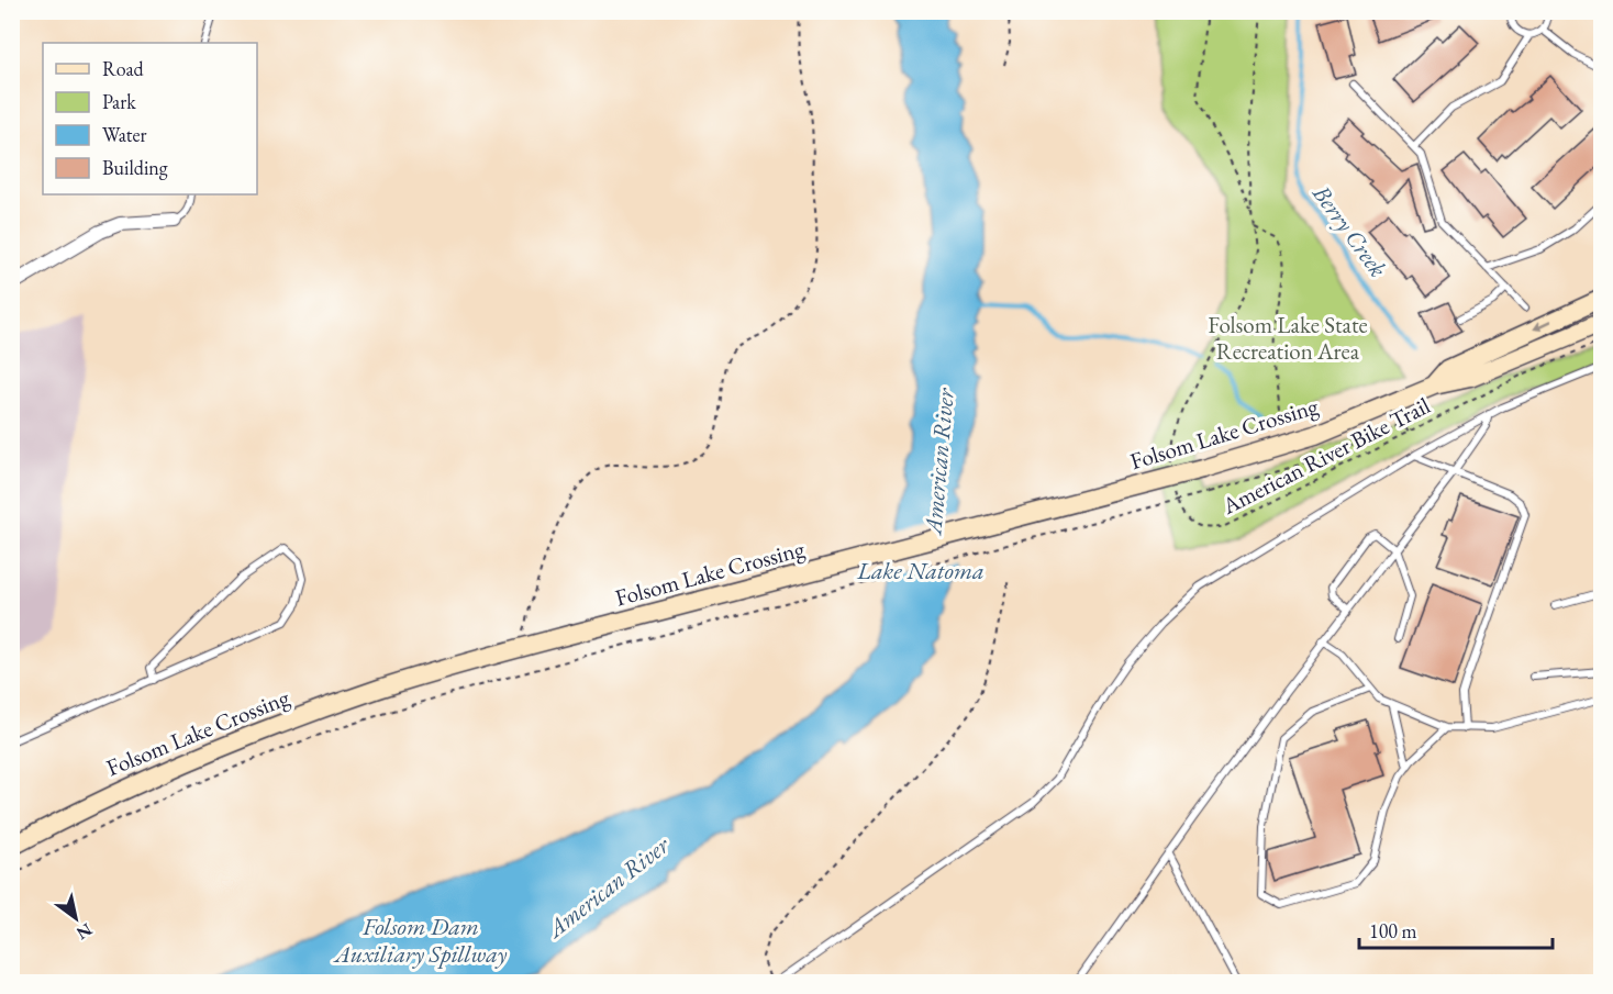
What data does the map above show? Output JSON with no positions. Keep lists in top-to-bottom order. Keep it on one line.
{"streets":{"main road":["Folsom Lake Crossing"],"path":["American River Bike Trail"]},"water":["Berry Creek","American River","Lake Natoma","Folsom Dam Auxiliary Spillway"],"parks":["Folsom Lake State Recreation Area"],"legend":["Road","Park","Water","Building"],"scale_bar":"100 m","north":"bottom right"}
